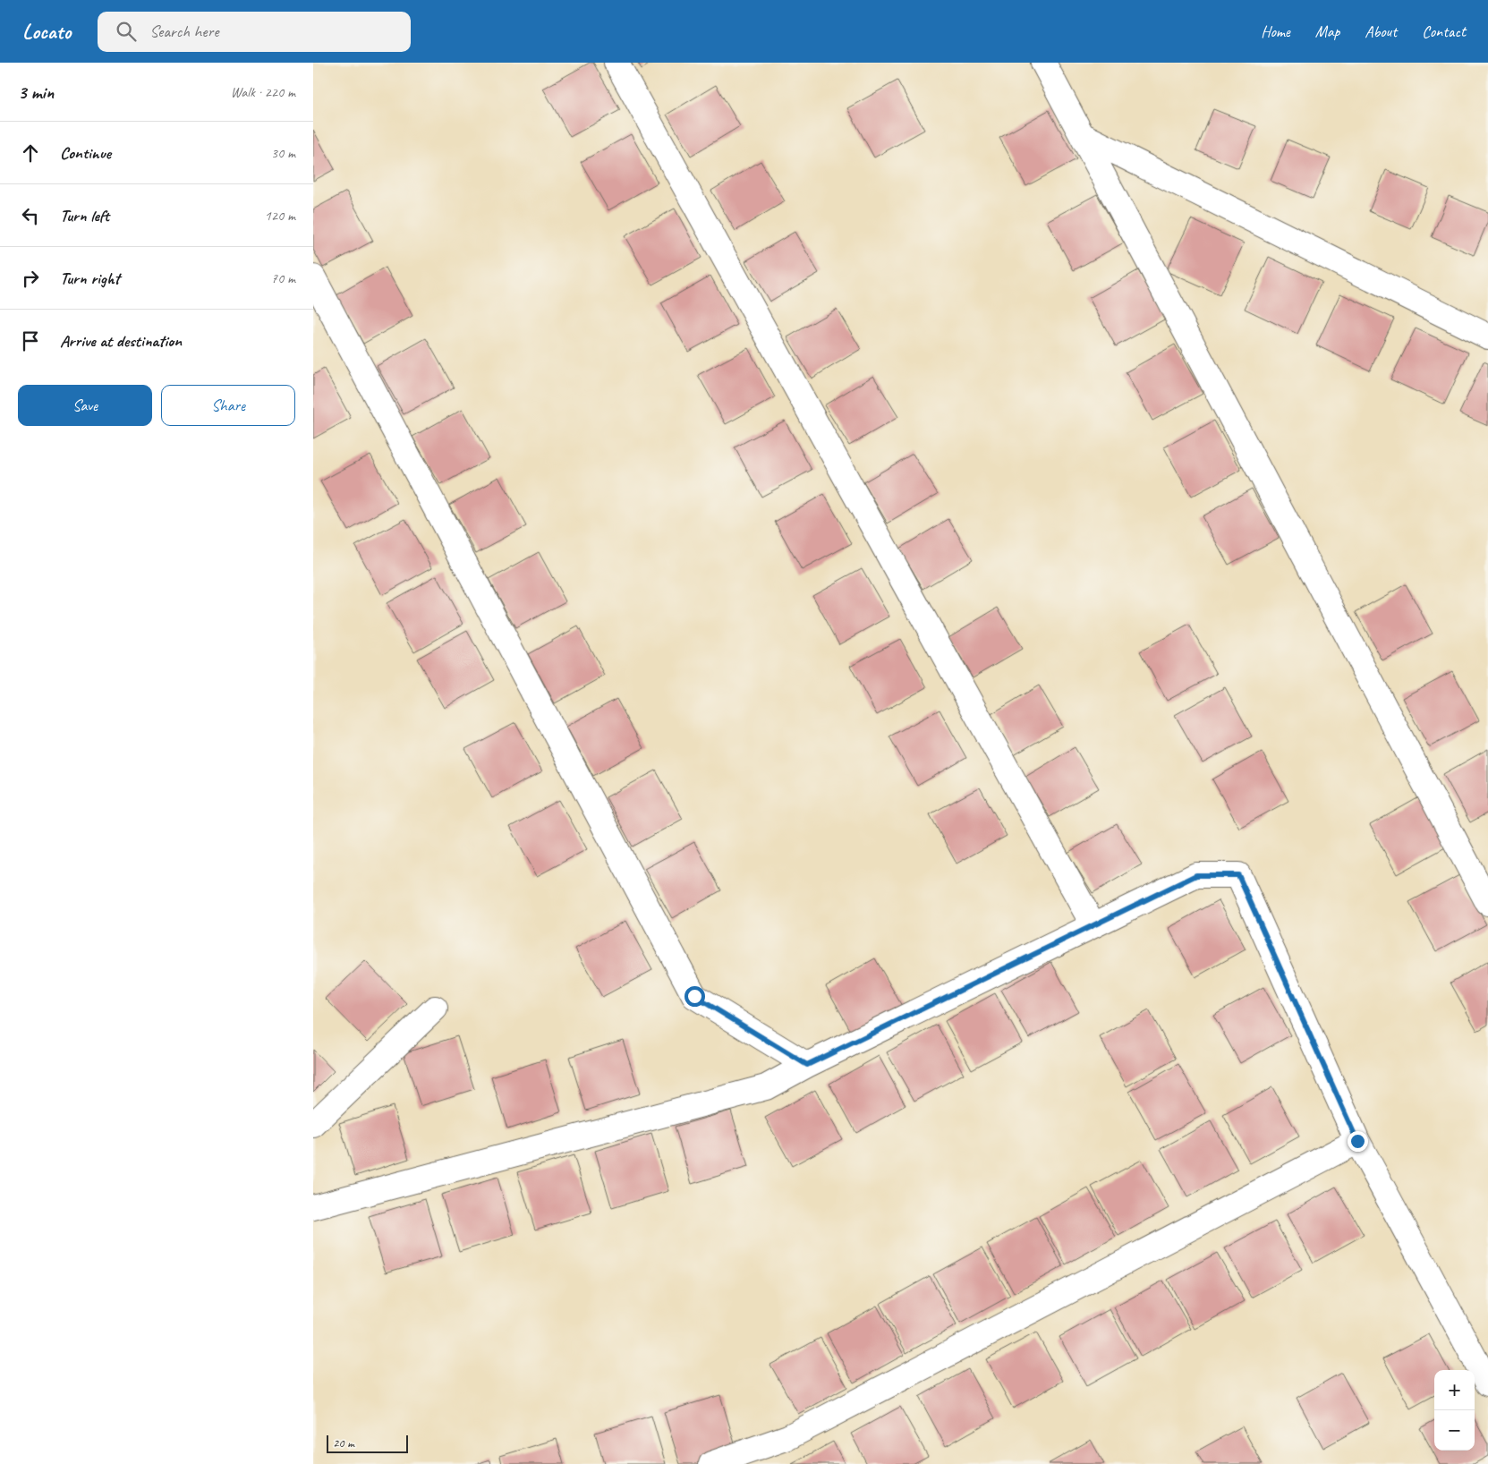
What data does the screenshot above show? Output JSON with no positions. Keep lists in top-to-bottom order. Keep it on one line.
{"scale_bar":"20 m","page":{"header":"Locato","search":"Search here","nav":["Home","Map","About","Contact"],"heading":["3 min","Walk · 220 m"],"list":[["Continue","30 m"],["Turn left","120 m"],["Turn right","70 m"],"Arrive at destination"],"buttons":["Save","Share"],"map_buttons":["+","−"],"scale":"20 m"}}
